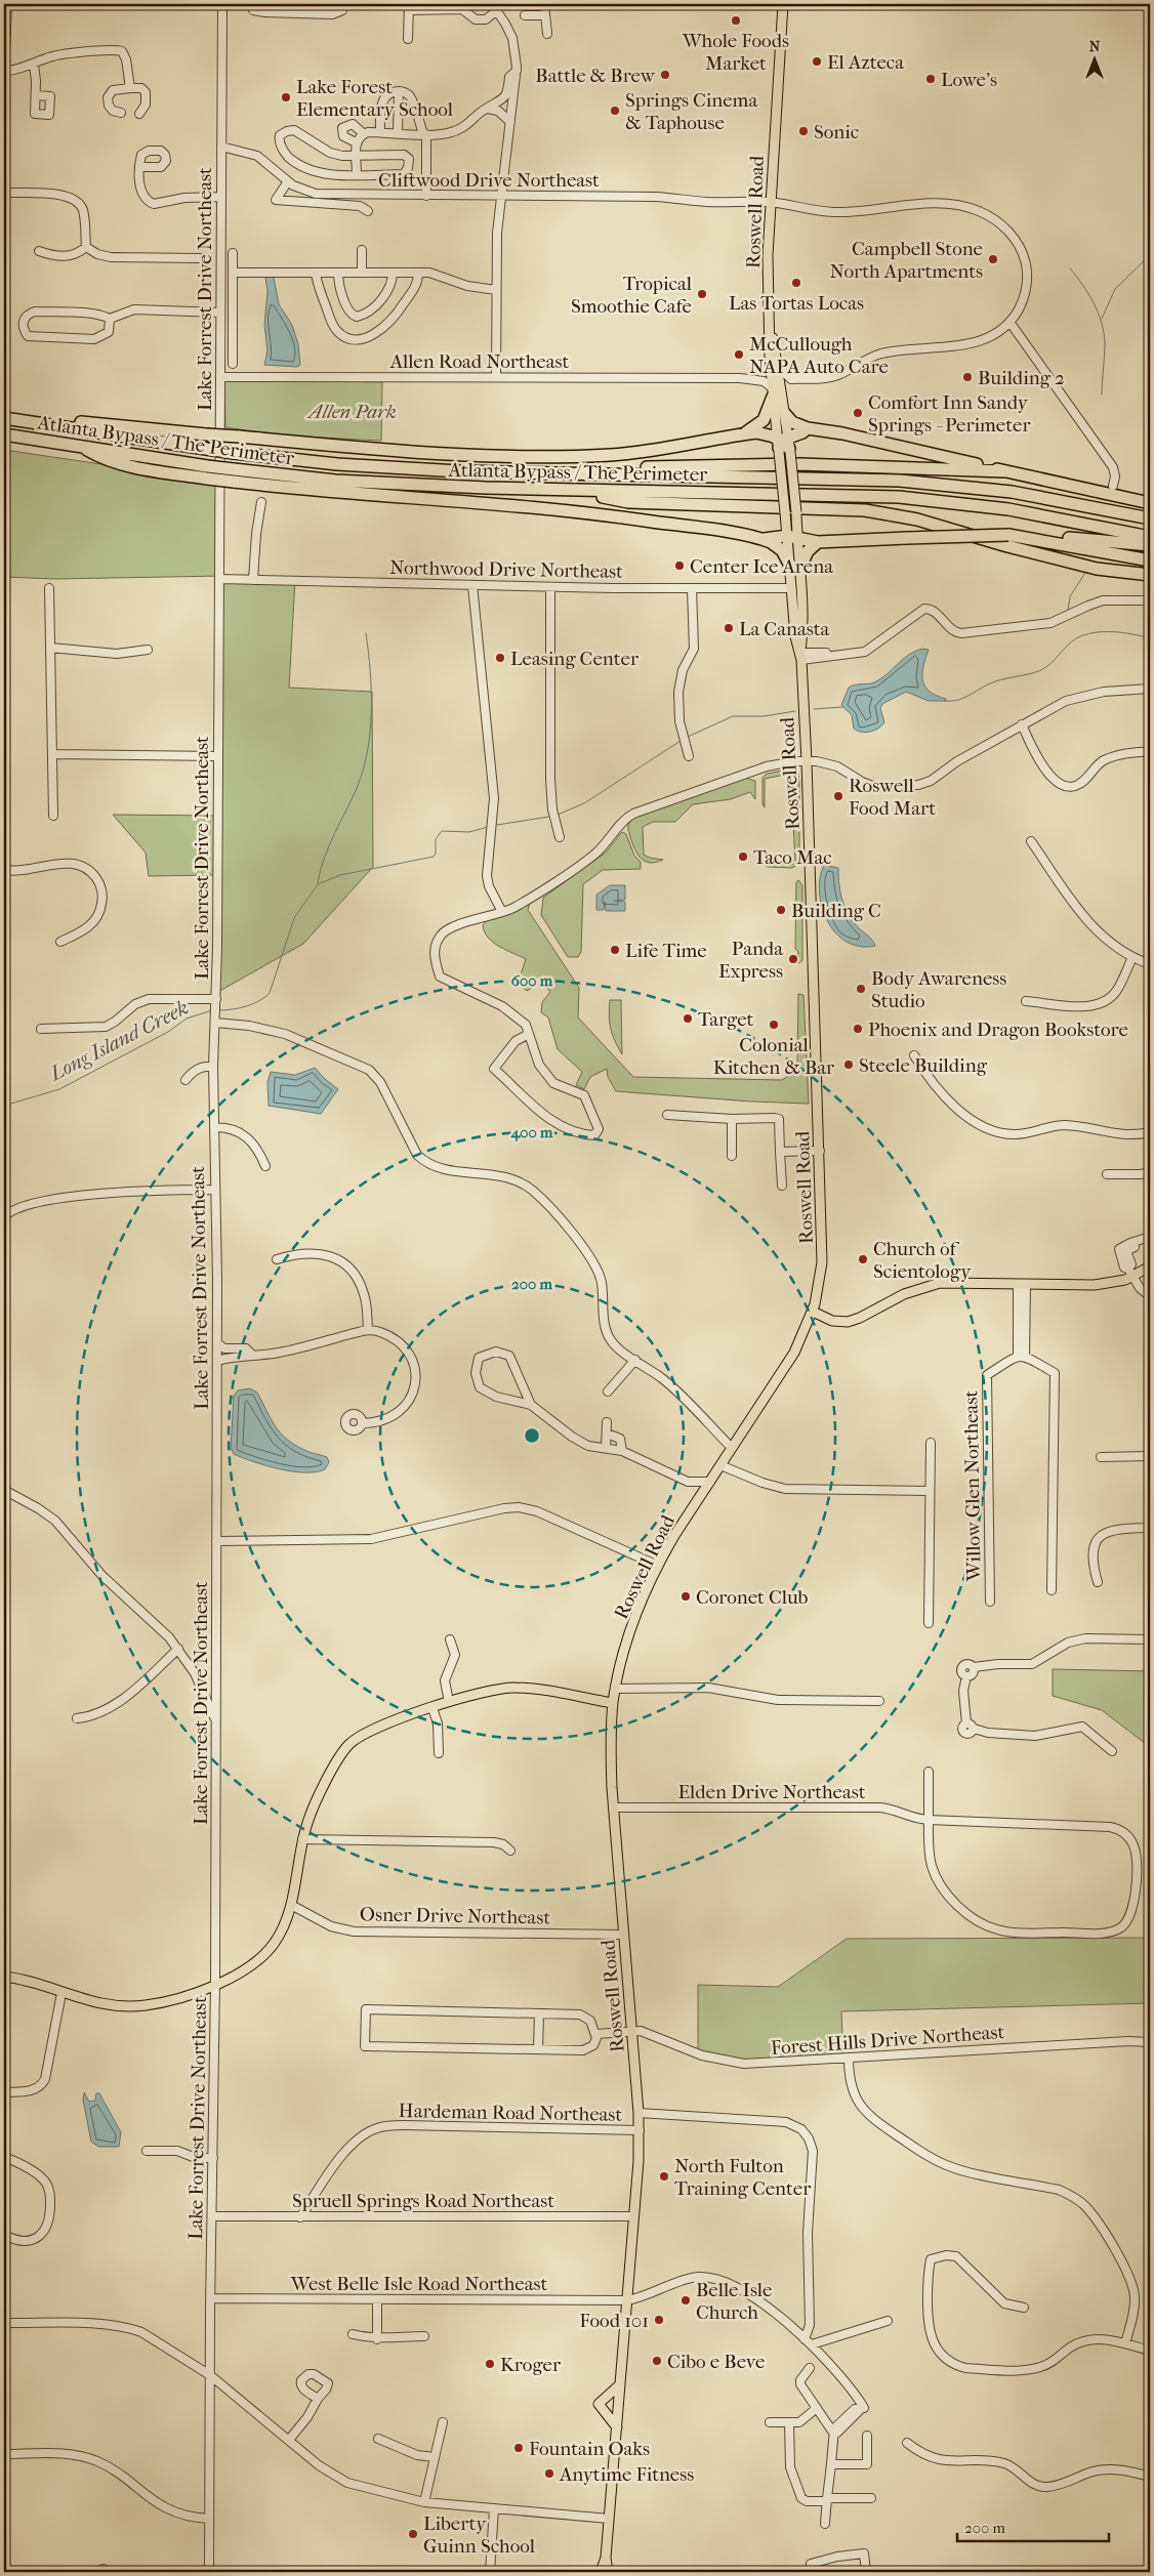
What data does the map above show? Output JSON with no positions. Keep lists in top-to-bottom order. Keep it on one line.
{"streets":{"highway":["Atlanta Bypass / The Perimeter"],"main road":["Roswell Road"],"street":["Cliftwood Drive Northeast","Lake Forrest Drive Northeast","Allen Road Northeast","Northwood Drive Northeast","Willow Glen Northeast","Elden Drive Northeast","Osner Drive Northeast","Forest Hills Drive Northeast","Hardeman Road Northeast","Spruell Springs Road Northeast","West Belle Isle Road Northeast"]},"crossings":[["Cliftwood Drive Northeast","Roswell Road"],["Cliftwood Drive Northeast","Lake Forrest Drive Northeast"],["Roswell Road","Allen Road Northeast"],["Roswell Road","Northwood Drive Northeast"],["Roswell Road","Elden Drive Northeast"],["Roswell Road","Osner Drive Northeast"],["Roswell Road","Forest Hills Drive Northeast"],["Roswell Road","Hardeman Road Northeast"],["Roswell Road","Spruell Springs Road Northeast"],["Roswell Road","West Belle Isle Road Northeast"],["Lake Forrest Drive Northeast","Allen Road Northeast"],["Lake Forrest Drive Northeast","Northwood Drive Northeast"],["Lake Forrest Drive Northeast","Spruell Springs Road Northeast"],["Lake Forrest Drive Northeast","West Belle Isle Road Northeast"],["Hardeman Road Northeast","Spruell Springs Road Northeast"]],"water":["Long Island Creek"],"parks":["Allen Park"],"places":["Whole Foods Market","El Azteca","Battle & Brew","Lowe's","Lake Forest Elementary School","Springs Cinema & Taphouse","Sonic","Campbell Stone North Apartments","Las Tortas Locas","Tropical Smoothie Cafe","McCullough NAPA Auto Care","Building 2","Comfort Inn Sandy Springs - Perimeter","Center Ice Arena","La Canasta","Leasing Center","Roswell Food Mart","Taco Mac","Building C","Life Time","Panda Express","Body Awareness Studio","Target","Colonial Kitchen & Bar","Phoenix and Dragon Bookstore","Steele Building","Church of Scientology","Coronet Club","North Fulton Training Center","Belle Isle Church","Food 101","Cibo e Beve","Kroger","Fountain Oaks","Anytime Fitness","Liberty Guinn School"],"scale_bar":"200 m","north":"top","rings":["600 m","400 m","200 m"]}
